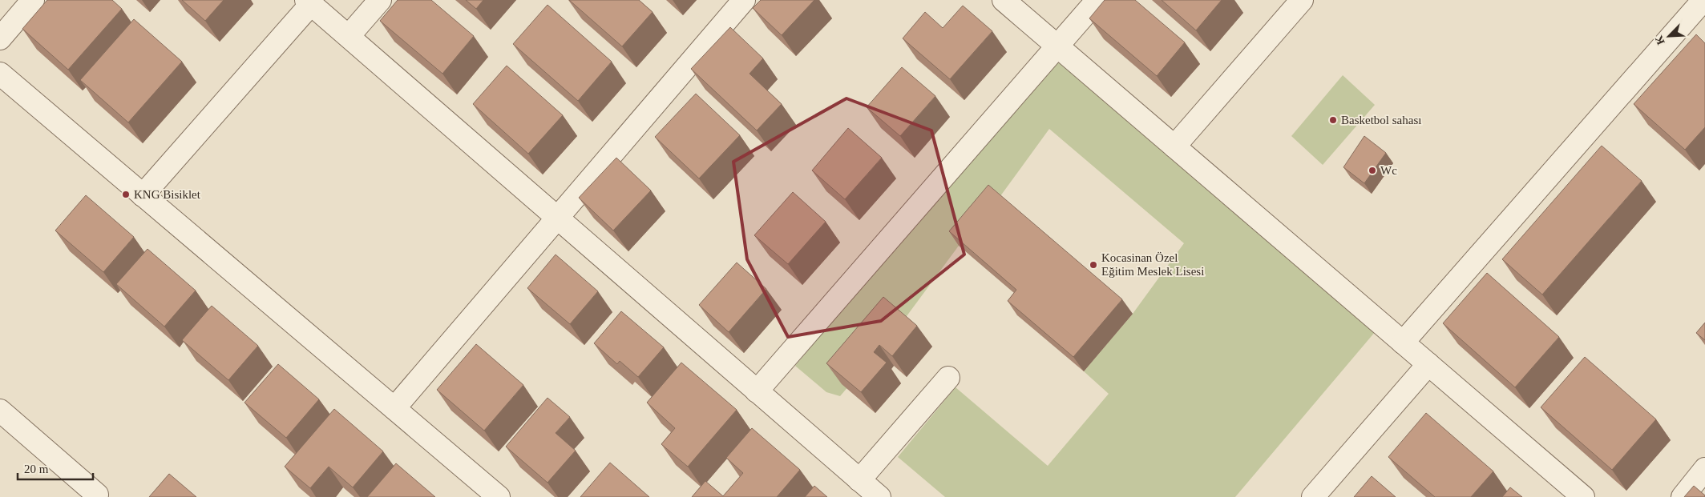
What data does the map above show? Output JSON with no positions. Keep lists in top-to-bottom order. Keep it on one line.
{"places":["Basketbol sahası","Wc","KNG Bisiklet","Kocasinan Özel Eğitim Meslek Lisesi"],"scale_bar":"20 m","north":"bottom left"}
